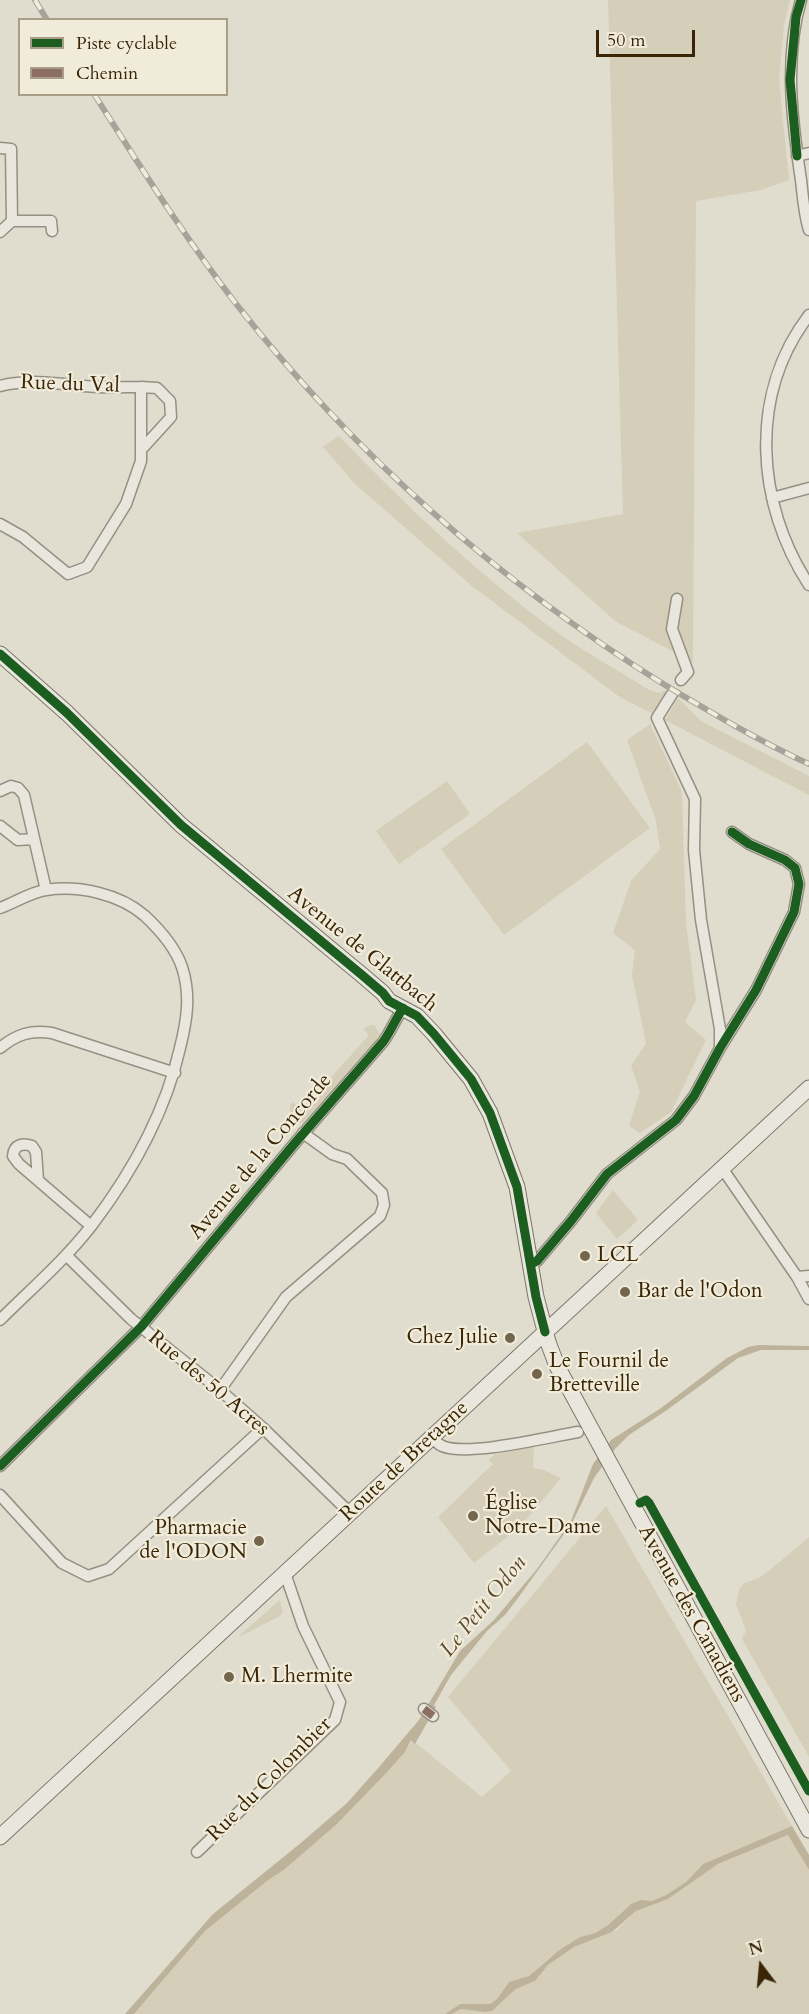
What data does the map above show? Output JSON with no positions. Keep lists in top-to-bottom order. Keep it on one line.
{"streets":{"main road":["Avenue de Glattbach","Route de Bretagne","Avenue des Canadiens"],"street":["Rue du Val","Avenue de la Concorde","Rue des 50 Acres","Rue du Colombier"]},"crossings":[["Avenue de Glattbach","Avenue de la Concorde"],["Avenue de Glattbach","Route de Bretagne"],["Avenue de Glattbach","Avenue des Canadiens"],["Avenue de la Concorde","Rue des 50 Acres"],["Rue des 50 Acres","Route de Bretagne"],["Route de Bretagne","Avenue des Canadiens"],["Route de Bretagne","Rue du Colombier"]],"water":["Le Petit Odon"],"places":["LCL","Bar de l'Odon","Chez Julie","Le Fournil de Bretteville","Église Notre-Dame","Pharmacie de l'ODON","M. Lhermite"],"legend":["Piste cyclable","Chemin"],"scale_bar":"50 m","north":"top"}
